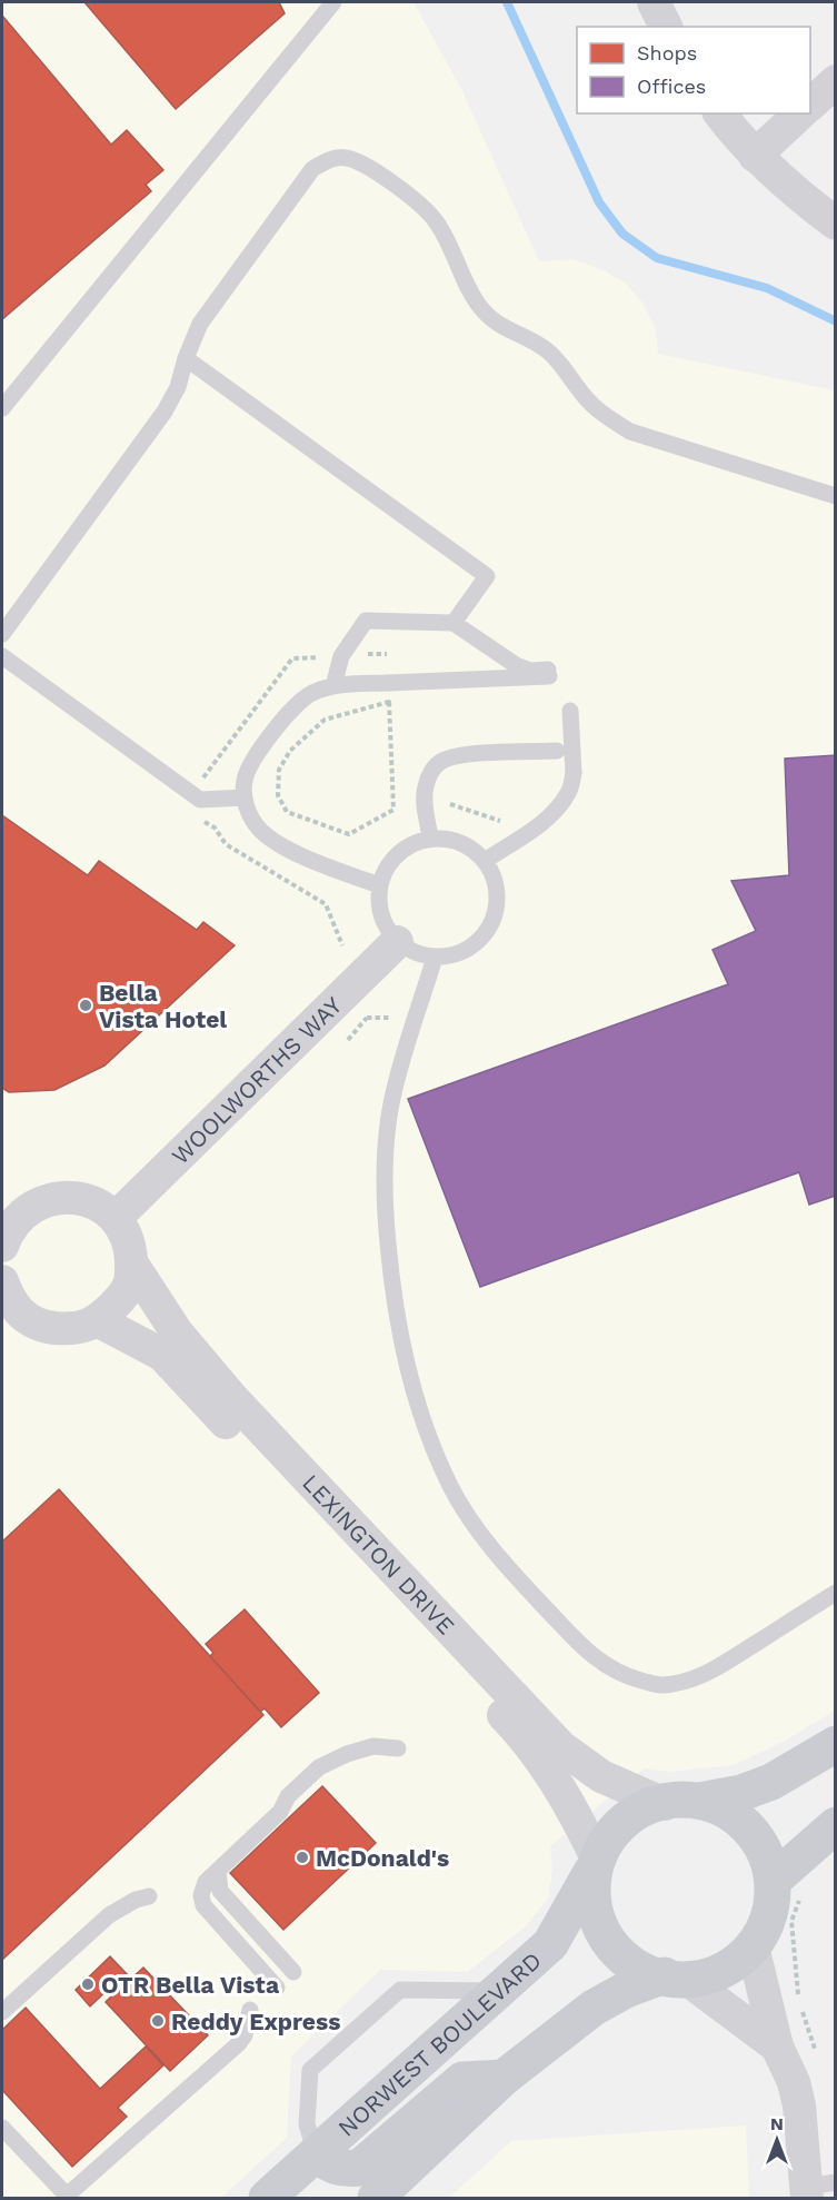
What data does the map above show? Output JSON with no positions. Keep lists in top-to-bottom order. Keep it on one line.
{"streets":{"main road":["NORWEST BOULEVARD"],"street":["WOOLWORTHS WAY","LEXINGTON DRIVE"]},"crossings":[["LEXINGTON DRIVE","NORWEST BOULEVARD"]],"places":["Bella Vista Hotel","McDonald's","OTR Bella Vista","Reddy Express"],"legend":["Shops","Offices"],"north":"top"}
